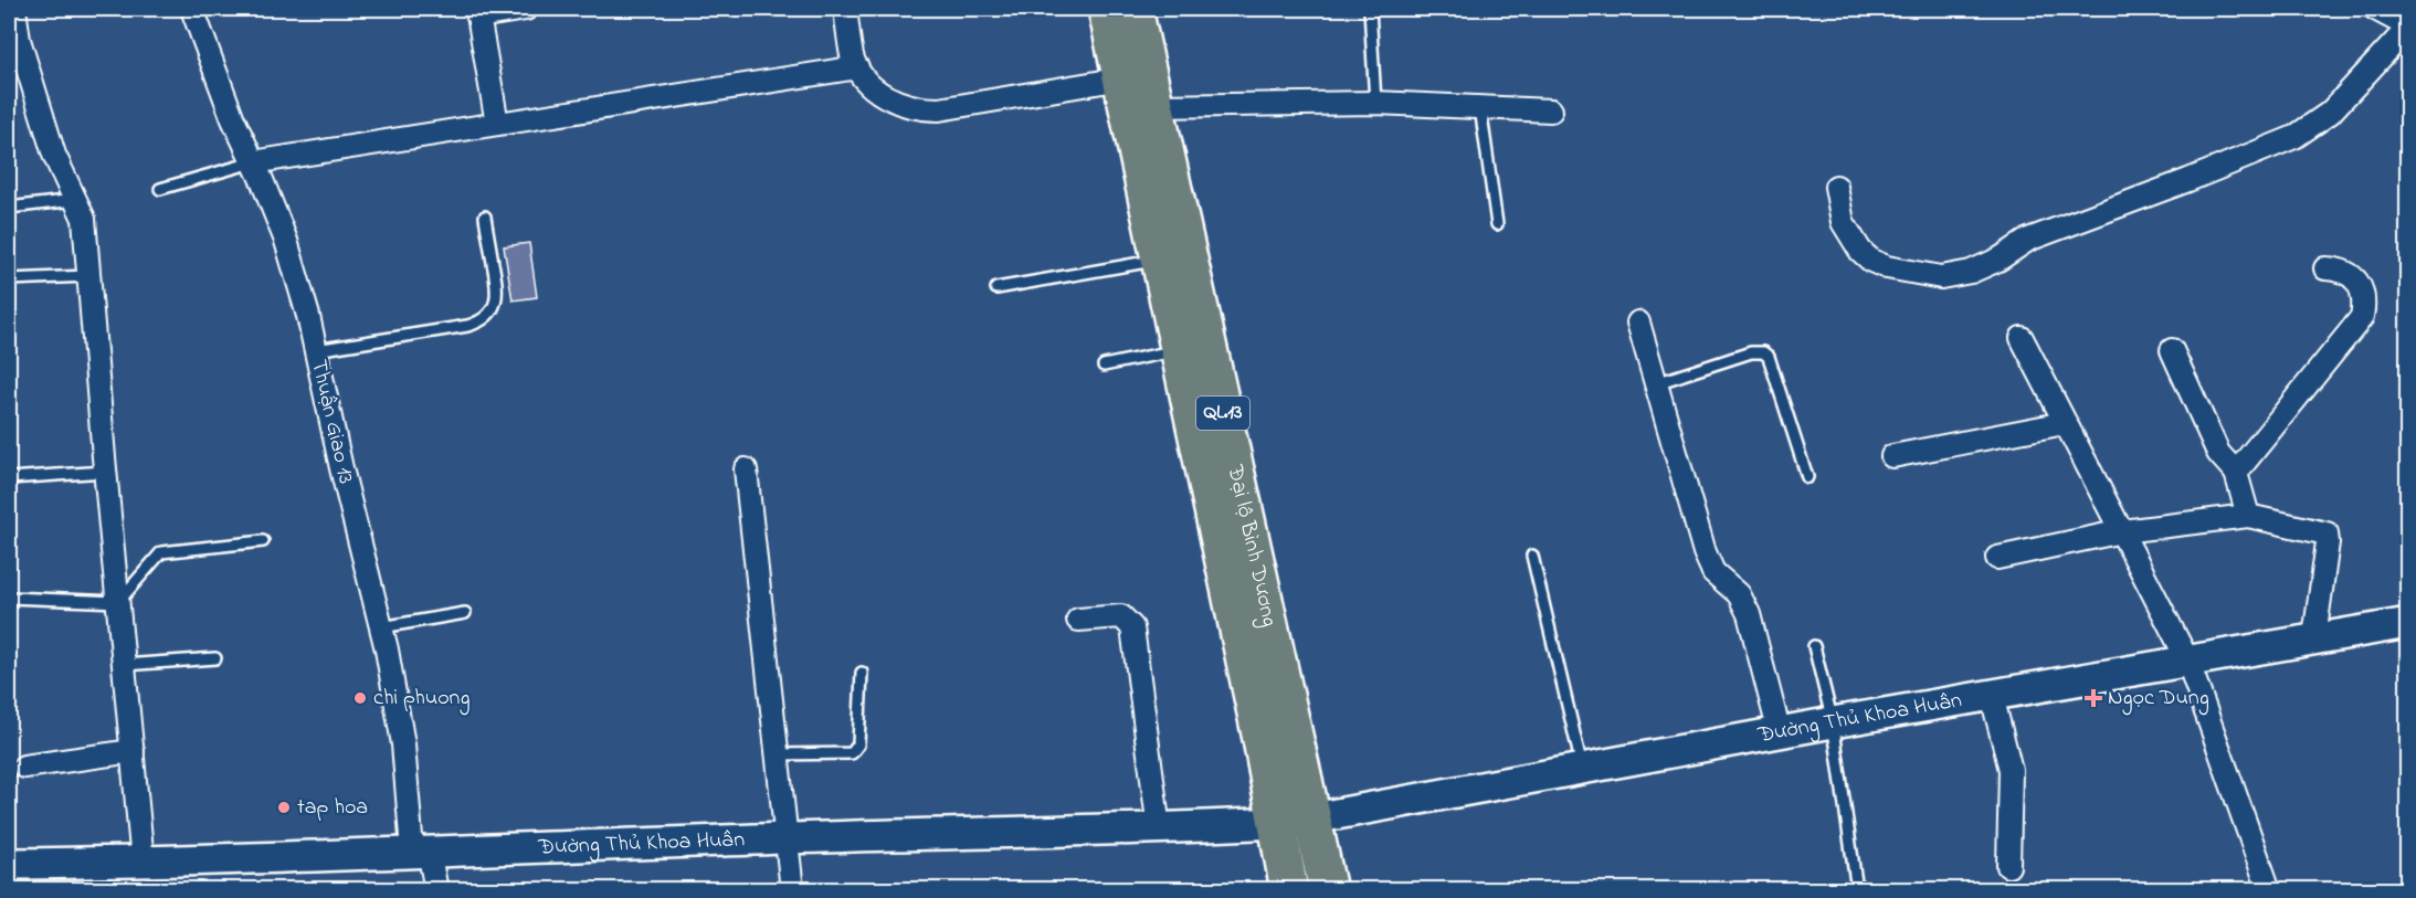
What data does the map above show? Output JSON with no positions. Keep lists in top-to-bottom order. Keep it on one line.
{"streets":{"highway":["QL.13","Đại lộ Bình Dương"],"main road":["Đường Thủ Khoa Huân"],"street":["Thuận Giao 13"]},"crossings":[["Thuận Giao 13","Đường Thủ Khoa Huân"],["Đại lộ Bình Dương","Đường Thủ Khoa Huân"]],"places":{"other":["chi phuong","tap hoa"],"health":["Ngọc Dung"]}}
